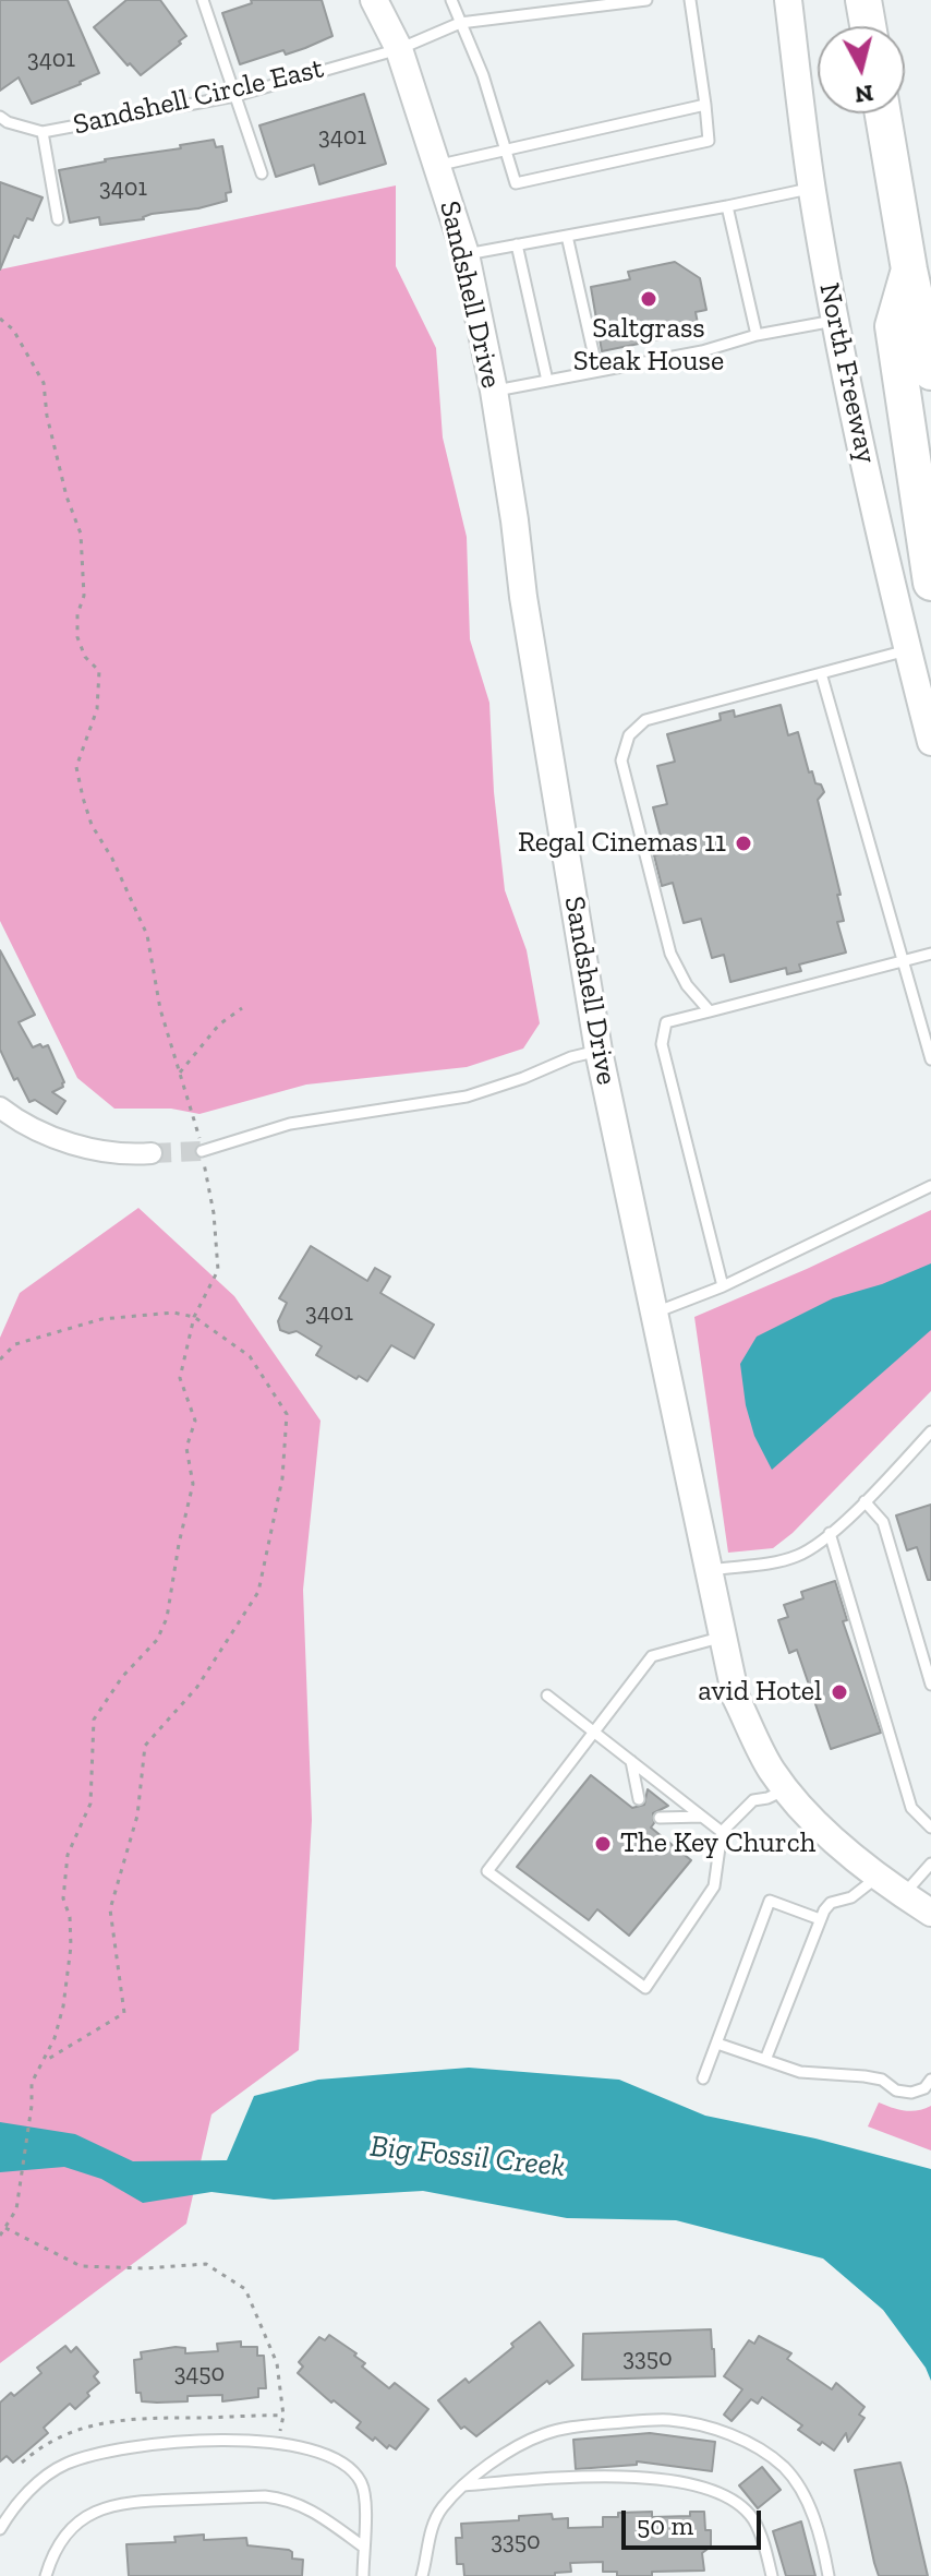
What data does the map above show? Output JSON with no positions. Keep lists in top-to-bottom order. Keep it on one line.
{"streets":{"street":["Sandshell Drive","North Freeway"],"lane":["Sandshell Circle East"]},"crossings":[["Sandshell Circle East","Sandshell Drive"]],"water":["Big Fossil Creek"],"places":["Saltgrass Steak House","Regal Cinemas 11","avid Hotel","The Key Church"],"house_numbers":["3401","3401","3401","3401","3350","3450","3350"],"scale_bar":"50 m","north":"bottom"}
